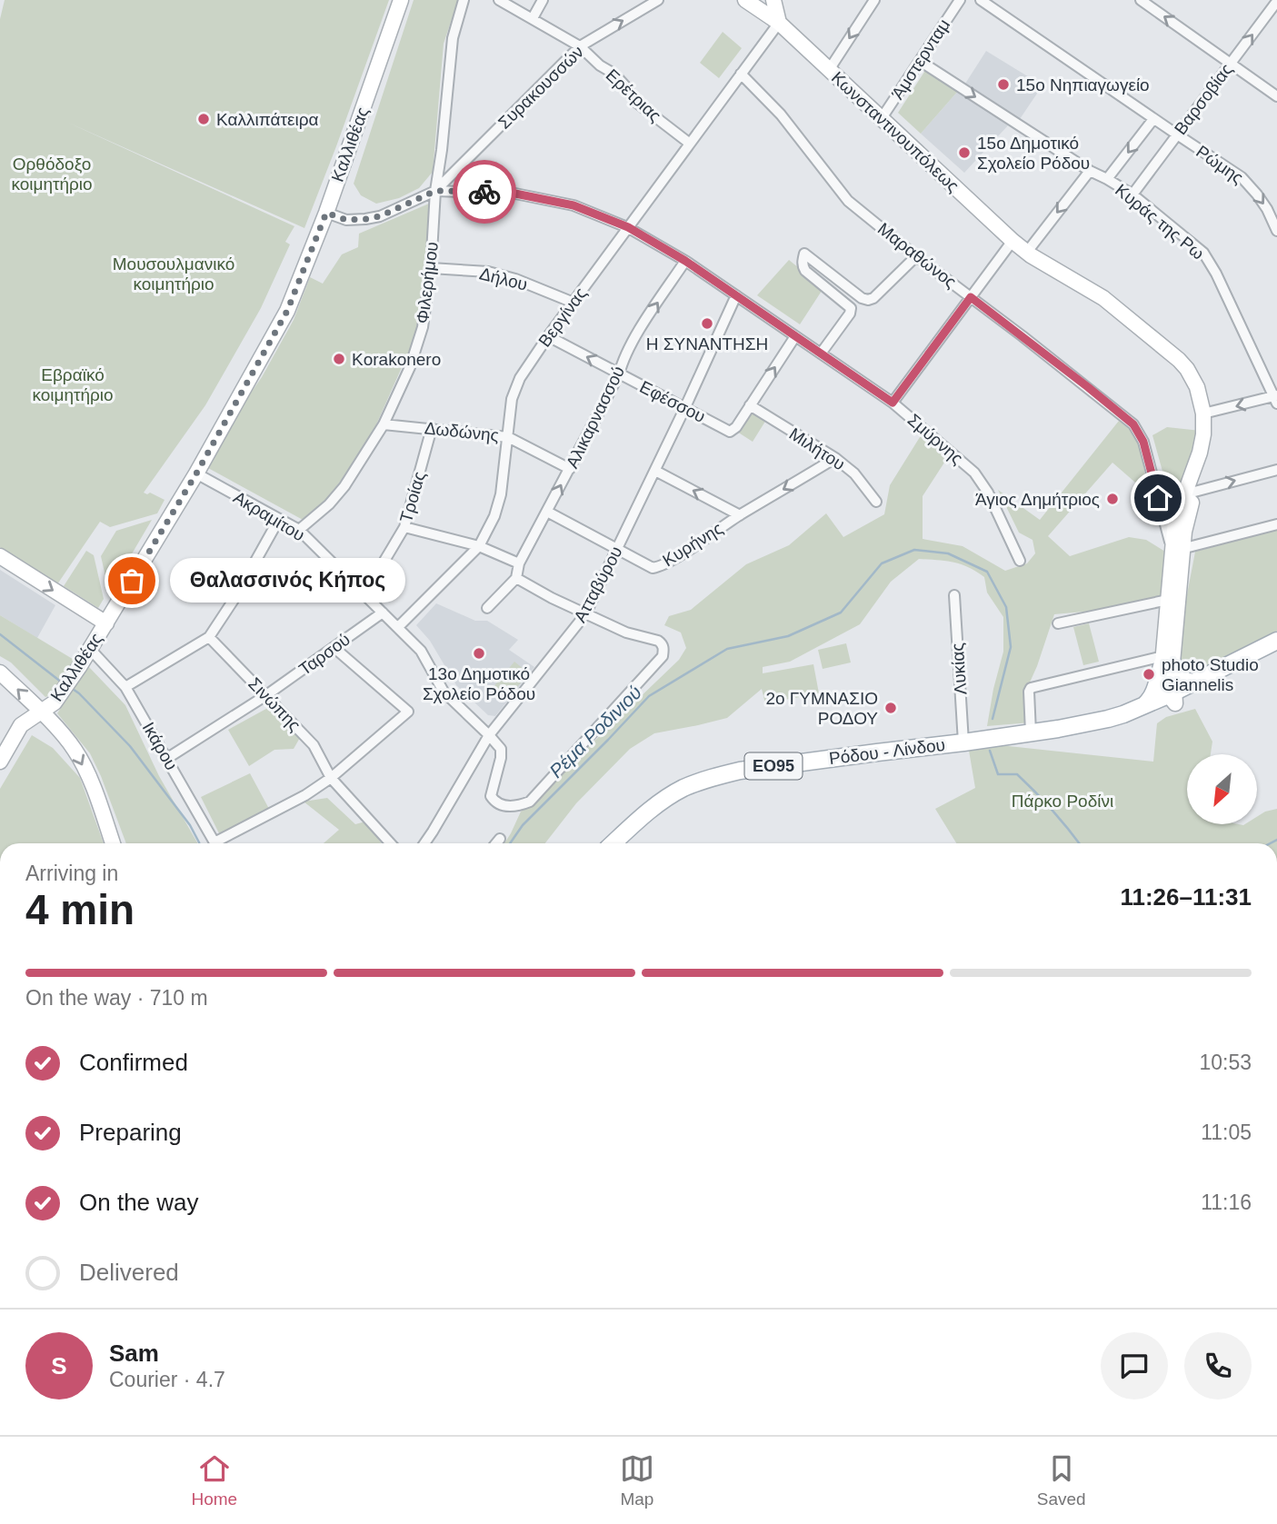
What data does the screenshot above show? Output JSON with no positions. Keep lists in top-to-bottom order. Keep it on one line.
{"streets":{"main road":["Κωνσταντινουπόλεως","Καλλιθέας","Ρόδου - Λίνδου","ΕΟ95"],"street":["Άμστερνταμ","Συρακουσσών","Ερέτριας","Βαρσοβίας","Ρώμης","Κυράς της Ρω","Μαραθώνος","Δήλου","Φιλερήμου","Βεργίνας","Εφέσσου","Αλικαρνασσού","Δωδώνης","Σμύρνης","Μιλήτου","Τροίας","Ακραμίτου","Κυρήνης","Ατταβύρου","Ταρσού","Λυκίας","Σινώπης","Ικάρου"]},"crossings":[["Άμστερνταμ","Κωνσταντινουπόλεως"],["Άμστερνταμ","Κυράς της Ρω"],["Συρακουσσών","Ερέτριας"],["Συρακουσσών","Φιλερήμου"],["Συρακουσσών","Σμύρνης"],["Ερέτριας","Βεργίνας"],["Βαρσοβίας","Ρώμης"],["Βαρσοβίας","Κυράς της Ρω"],["Κωνσταντινουπόλεως","Μαραθώνος"],["Κωνσταντινουπόλεως","Βεργίνας"],["Καλλιθέας","Ακραμίτου"],["Καλλιθέας","Ικάρου"],["Μαραθώνος","Βεργίνας"],["Δήλου","Φιλερήμου"],["Δήλου","Βεργίνας"],["Φιλερήμου","Δωδώνης"],["Φιλερήμου","Σμύρνης"],["Φιλερήμου","Ακραμίτου"],["Βεργίνας","Εφέσσου"],["Βεργίνας","Δωδώνης"],["Βεργίνας","Σμύρνης"],["Βεργίνας","Ακραμίτου"],["Εφέσσου","Αλικαρνασσού"],["Εφέσσου","Μιλήτου"],["Εφέσσου","Ατταβύρου"],["Αλικαρνασσού","Δωδώνης"],["Αλικαρνασσού","Σμύρνης"],["Αλικαρνασσού","Κυρήνης"],["Δωδώνης","Τροίας"],["Σμύρνης","Ατταβύρου"],["Μιλήτου","Κυρήνης"],["Τροίας","Ακραμίτου"],["Ακραμίτου","Ατταβύρου"],["Ακραμίτου","Ταρσού"],["Κυρήνης","Ατταβύρου"],["Ταρσού","Σινώπης"],["Ταρσού","Ικάρου"],["Λυκίας","Ρόδου - Λίνδου"]],"one_way":["Ρώμης","Κυράς της Ρω","Αλικαρνασσού"],"water":["Ρέμα Ροδινιού"],"parks":["Ορθόδοξο κοιμητήριο","Μουσουλμανικό κοιμητήριο","Εβραϊκό κοιμητήριο","Πάρκο Ροδίνι"],"places":["15ο Νηπιαγωγείο","Καλλιπάτειρα","15ο Δημοτικό Σχολείο Ρόδου","Η ΣΥΝΑΝΤΗΣΗ","Korakonero","Άγιος Δημήτριος","Θαλασσινός Κήπος","13ο Δημοτικό Σχολείο Ρόδου","photo Studio Giannelis","2ο ΓΥΜΝΑΣΙΟ ΡΟΔΟΥ"],"north":"bottom left","page":{"bubble":"Θαλασσινός Κήπος","heading":["4 min","Arriving in","11:26–11:31"],"panel":["Sam","Courier · 4.7"],"bar":"On the way · 710 m","list":[["Confirmed","10:53"],["Preparing","11:05"],["On the way","11:16"],"Delivered"],"round":"S","tabs":["Home","Map","Saved"]}}
